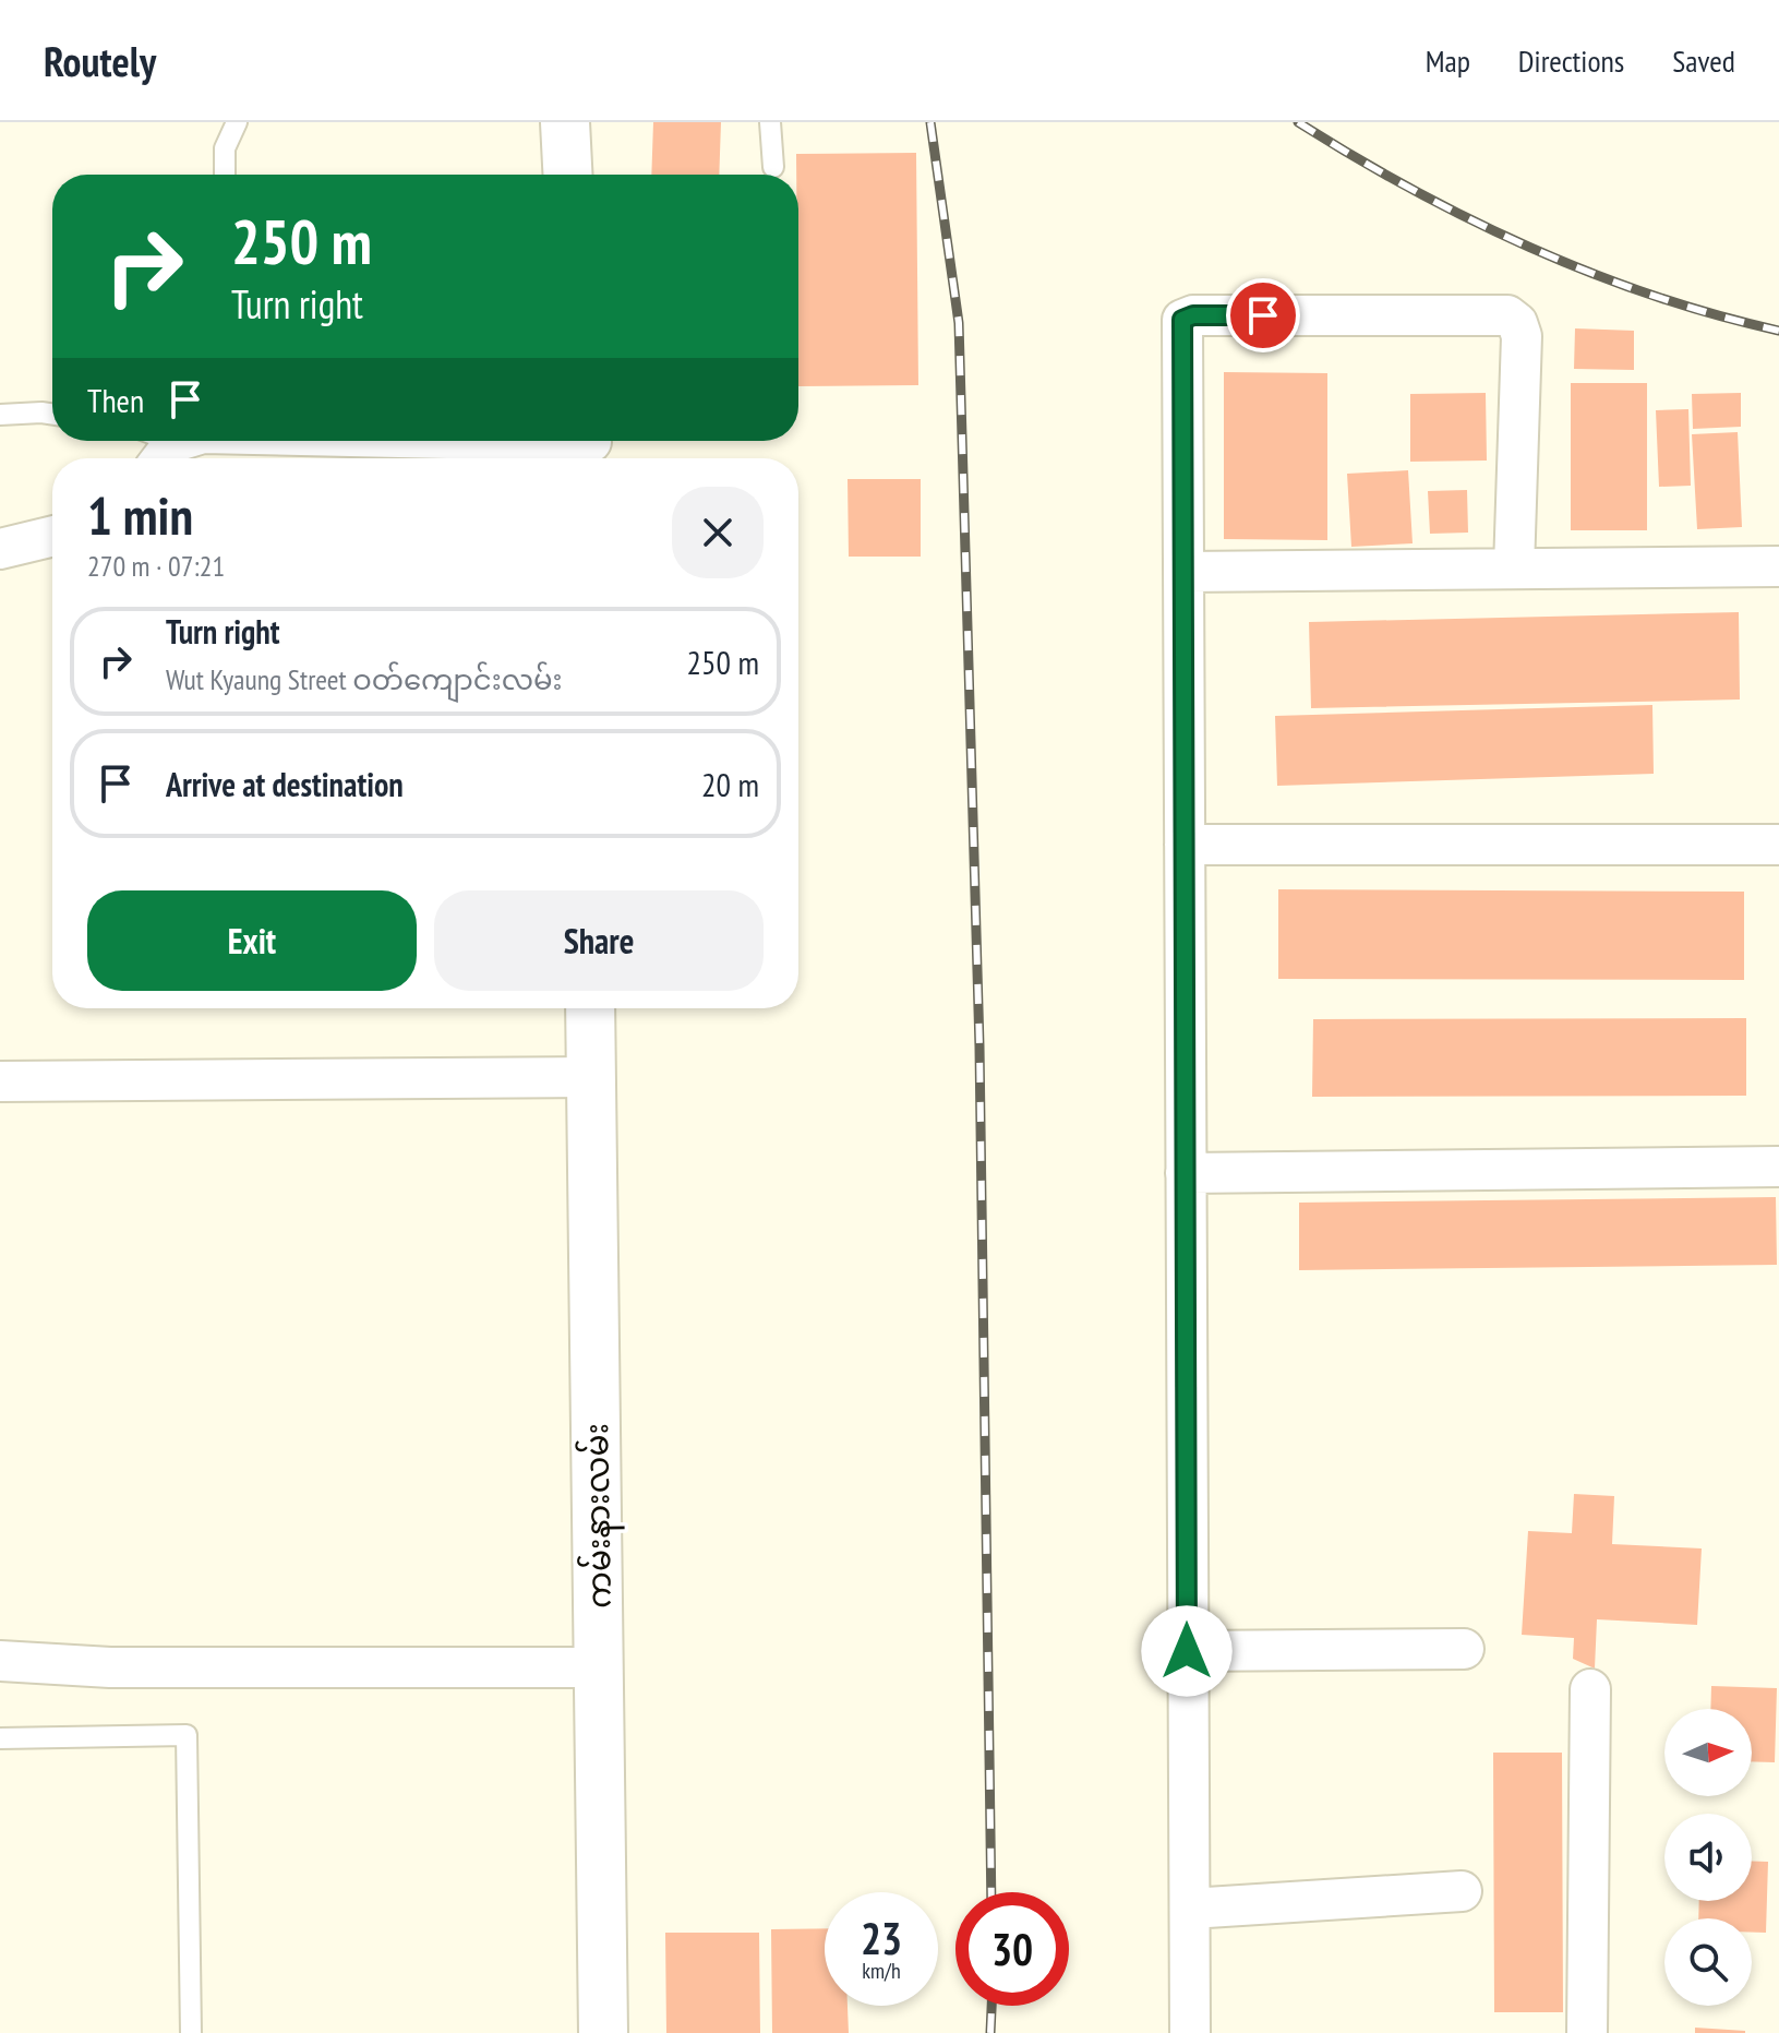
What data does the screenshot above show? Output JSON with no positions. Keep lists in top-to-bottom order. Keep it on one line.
{"streets":{"street":["ကမ်းနားလမ်း"]},"north":"right","page":{"header":"Routely","nav":["Map","Directions","Saved"],"turn":["250 m","Turn right"],"then":"Then","heading":["1 min","270 m · 07:21"],"list":[{"name":"Turn right","note":"Wut Kyaung Street ဝတ်ကျောင်းလမ်း","value":"250 m"},{"name":"Arrive at destination","value":"20 m"}],"buttons":["Exit","Share"],"speed":"23 km/h","limit":"30"}}
